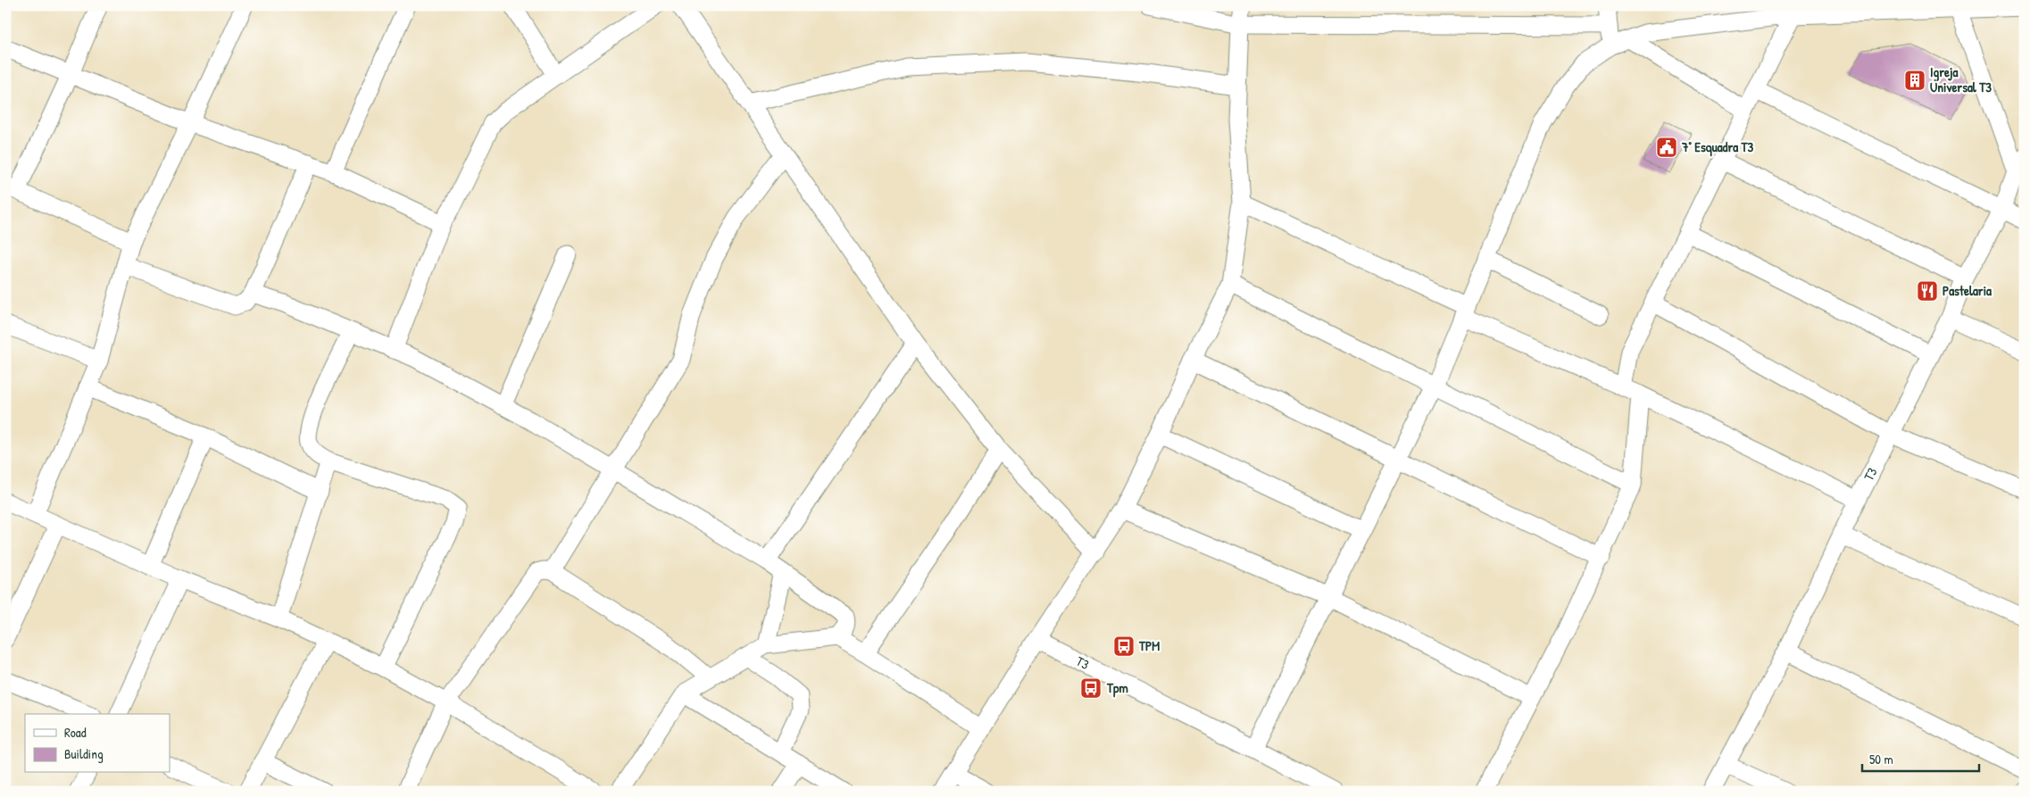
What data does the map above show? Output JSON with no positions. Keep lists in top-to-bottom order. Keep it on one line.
{"streets":{"street":["T3"]},"places":{"building":["Igreja Universal T3"],"public building":["7° Esquadra T3"],"restaurant":["Pastelaria"],"bus stop":["TPM","Tpm"]},"legend":["Road","Building"],"scale_bar":"50 m"}
